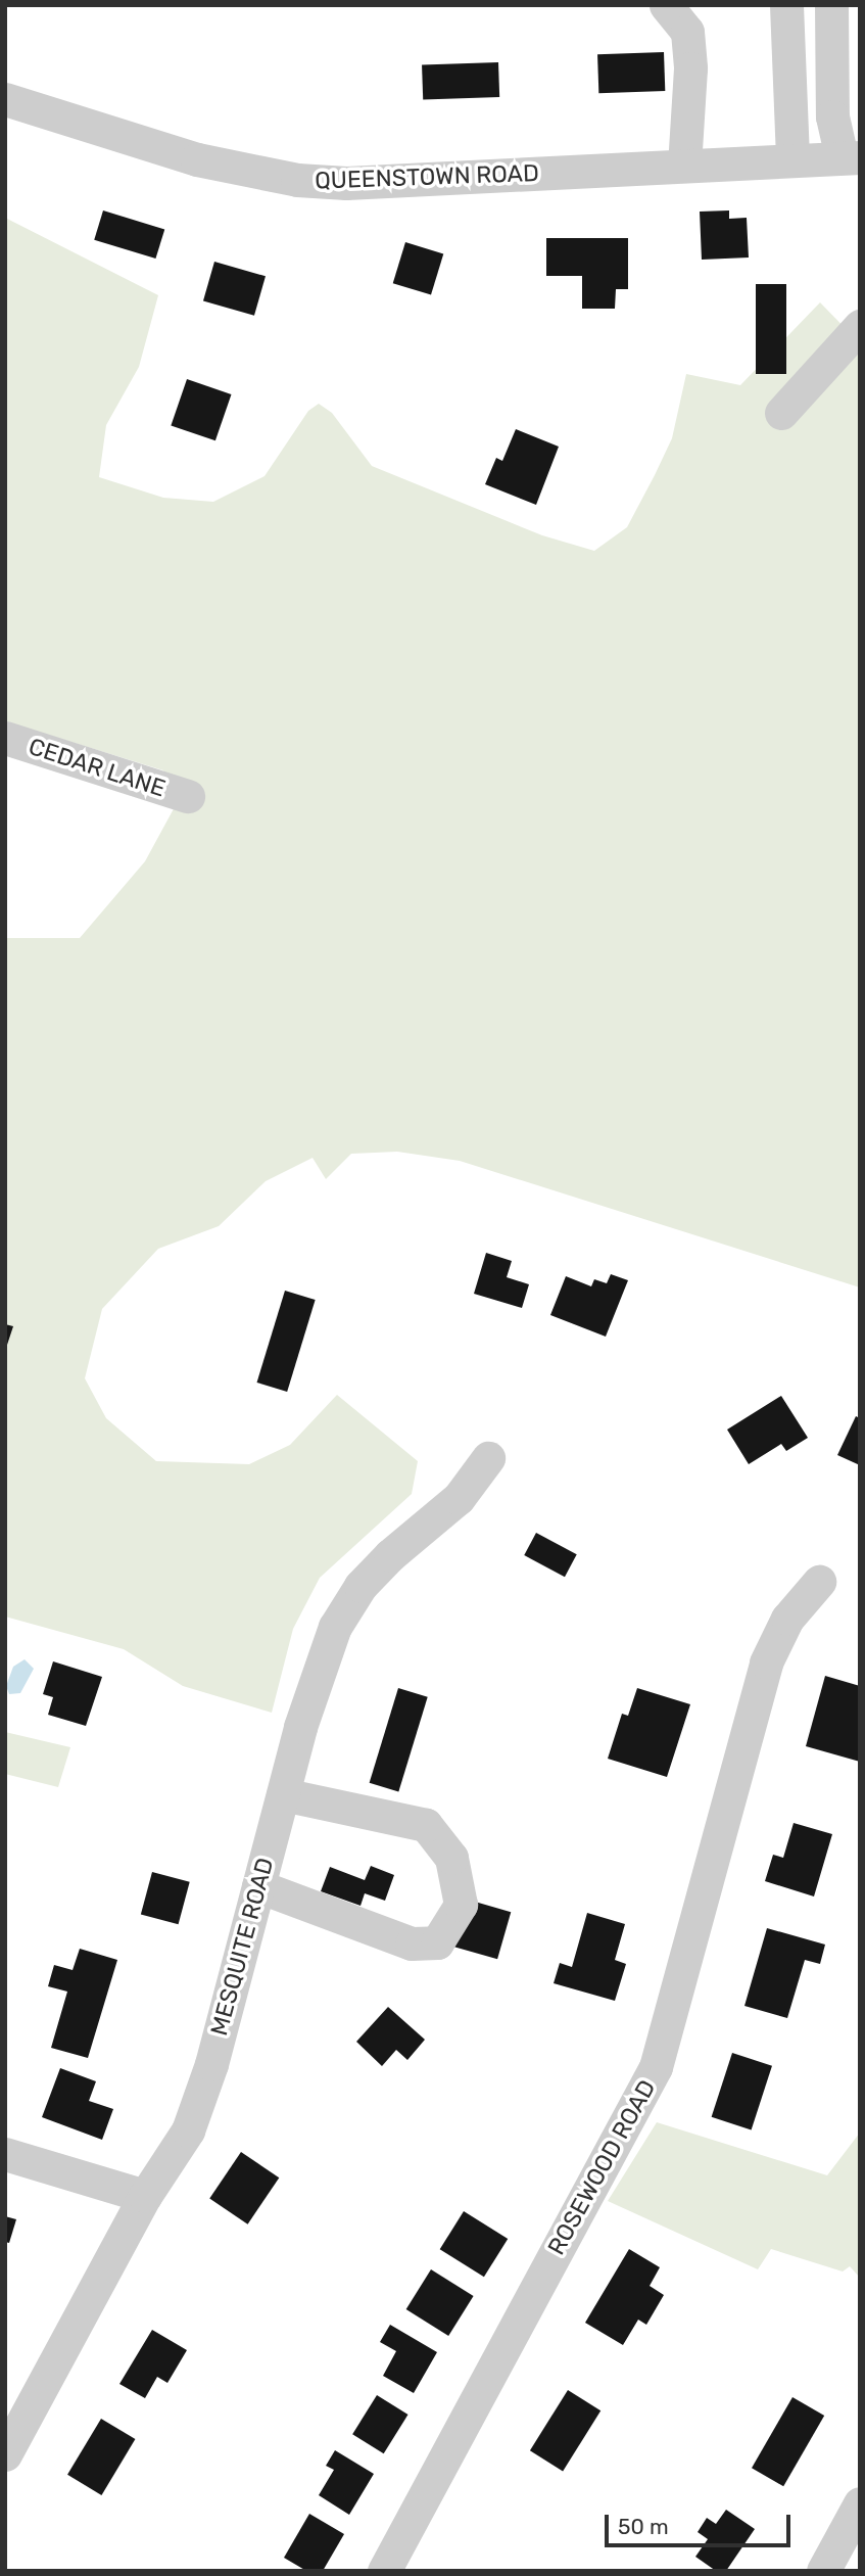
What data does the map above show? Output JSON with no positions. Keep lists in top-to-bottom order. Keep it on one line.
{"streets":{"street":["QUEENSTOWN ROAD","CEDAR LANE","MESQUITE ROAD","ROSEWOOD ROAD"]},"scale_bar":"50 m"}
